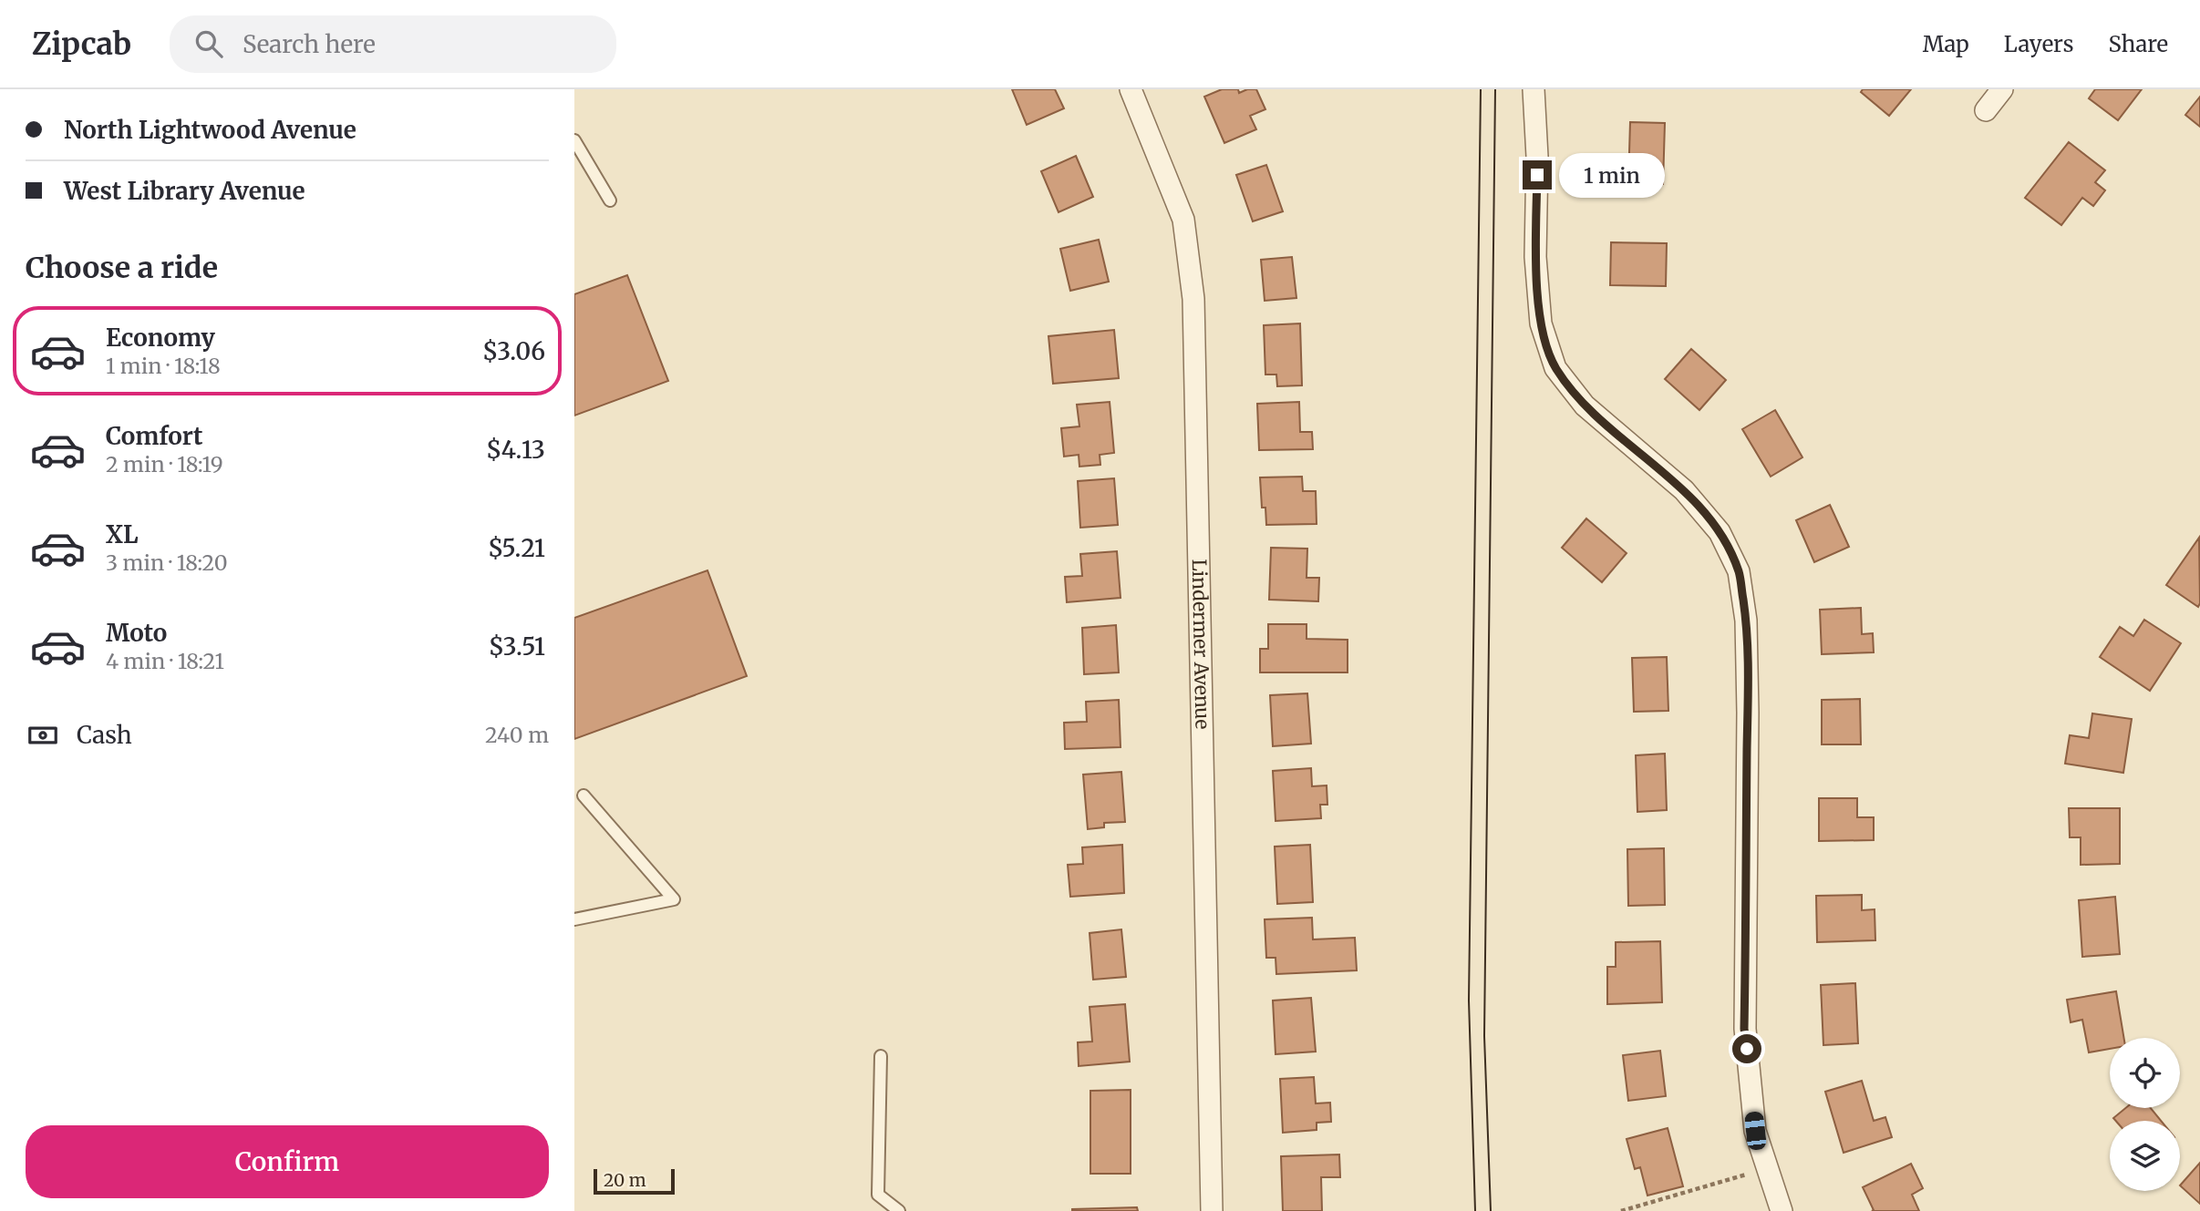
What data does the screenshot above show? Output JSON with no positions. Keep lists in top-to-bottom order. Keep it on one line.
{"streets":{"street":["Lindermer Avenue"]},"scale_bar":"20 m","page":{"header":"Zipcab","search":"Search here","nav":["Map","Layers","Share"],"banner":["North Lightwood Avenue","West Library Avenue"],"bubble":"1 min","heading":"Choose a ride","list":[{"name":"Economy","note":"1 min · 18:18","value":"$3.06"},{"name":"Comfort","note":"2 min · 18:19","value":"$4.13"},{"name":"XL","note":"3 min · 18:20","value":"$5.21"},{"name":"Moto","note":"4 min · 18:21","value":"$3.51"}],"pay":["Cash","240 m"],"buttons":"Confirm","scale":"20 m"}}
